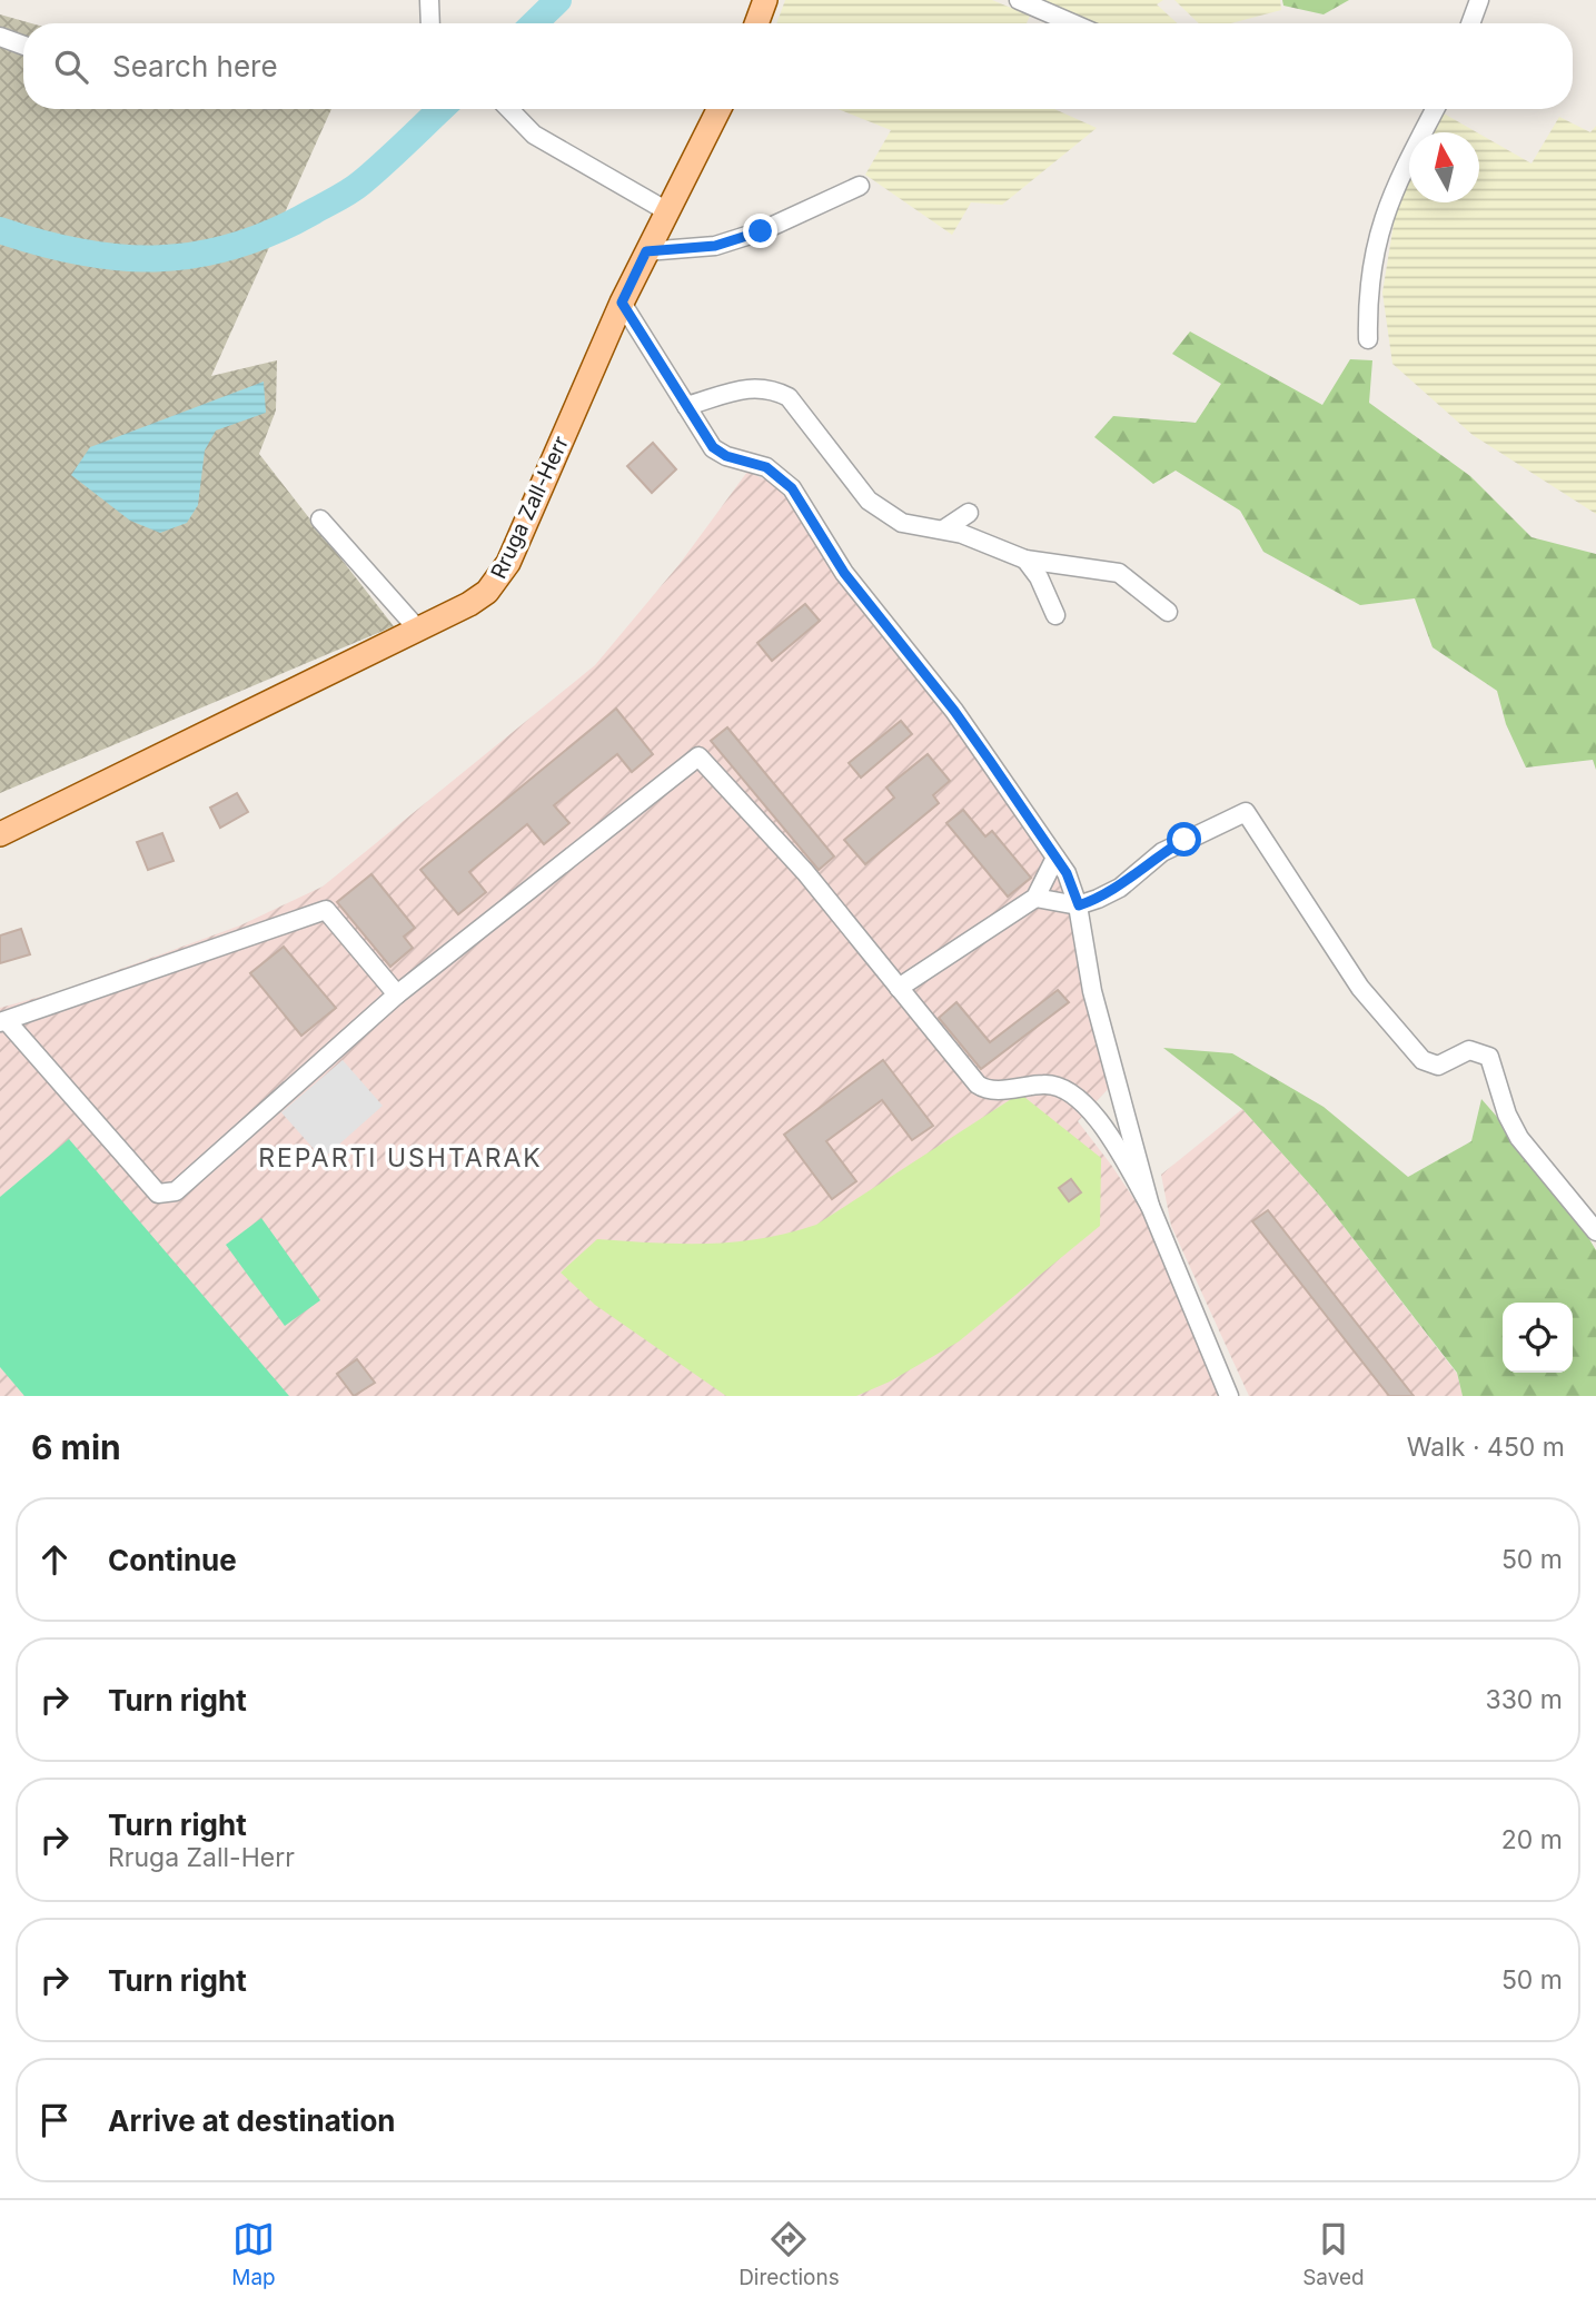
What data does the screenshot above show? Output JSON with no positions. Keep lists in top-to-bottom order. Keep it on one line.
{"streets":{"main road":["Rruga Zall-Herr"]},"districts":["REPARTI USHTARAK"],"north":"top","page":{"search":"Search here","heading":["6 min","Walk · 450 m"],"list":[["Continue","50 m"],["Turn right","330 m"],["Turn right","Rruga Zall-Herr","20 m"],["Turn right","50 m"],"Arrive at destination"],"nav":["Map","Directions","Saved"]}}
